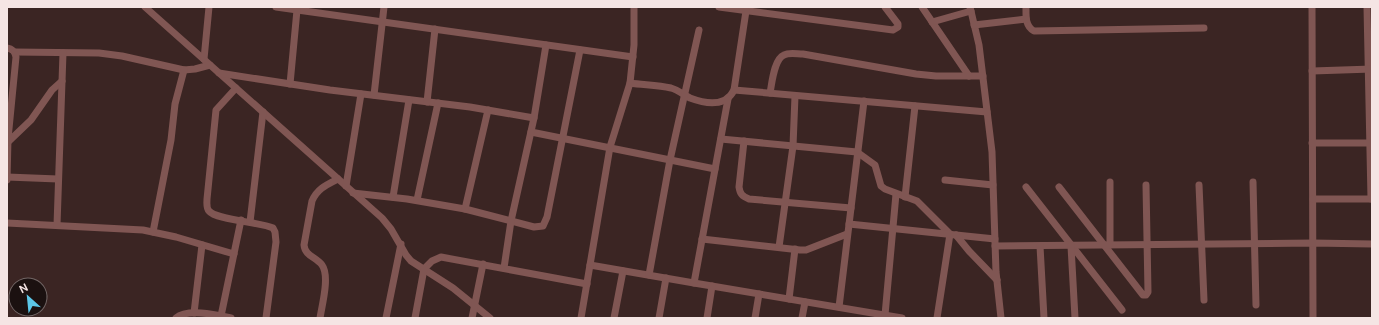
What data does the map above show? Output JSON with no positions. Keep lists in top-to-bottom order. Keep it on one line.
{"north":"top left"}
